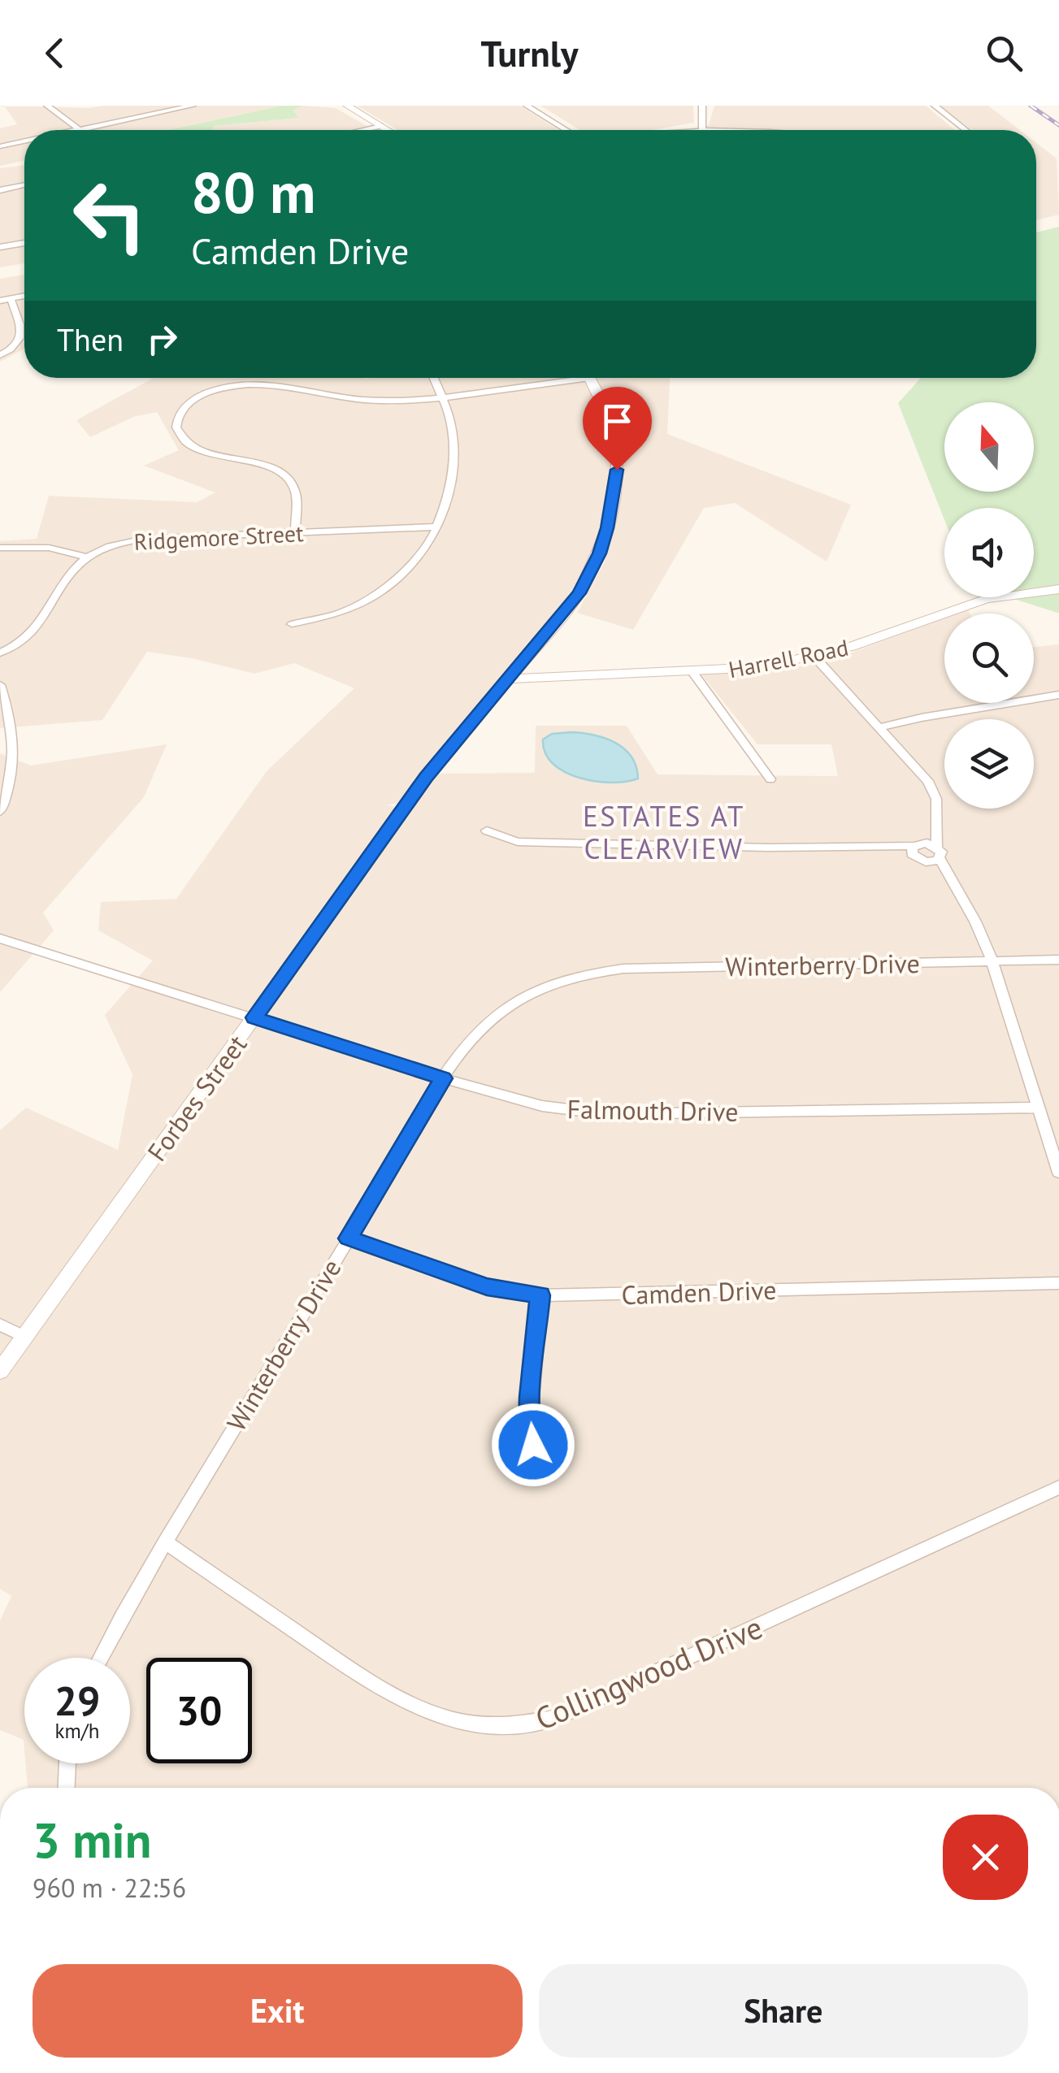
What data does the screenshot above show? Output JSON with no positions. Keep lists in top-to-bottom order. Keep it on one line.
{"streets":{"street":["Ridgemore Street","Harrell Road","Winterberry Drive","Forbes Street","Falmouth Drive","Camden Drive","Collingwood Drive"]},"crossings":[["Harrell Road","Forbes Street"],["Winterberry Drive","Falmouth Drive"],["Winterberry Drive","Camden Drive"],["Winterberry Drive","Collingwood Drive"],["Forbes Street","Falmouth Drive"]],"districts":["ESTATES AT CLEARVIEW"],"north":"top","page":{"header":"Turnly","turn":["80 m","Camden Drive"],"then":"Then","speed":"29 km/h","limit":"30","heading":["3 min","960 m · 22:56"],"buttons":["Exit","Share"]}}
